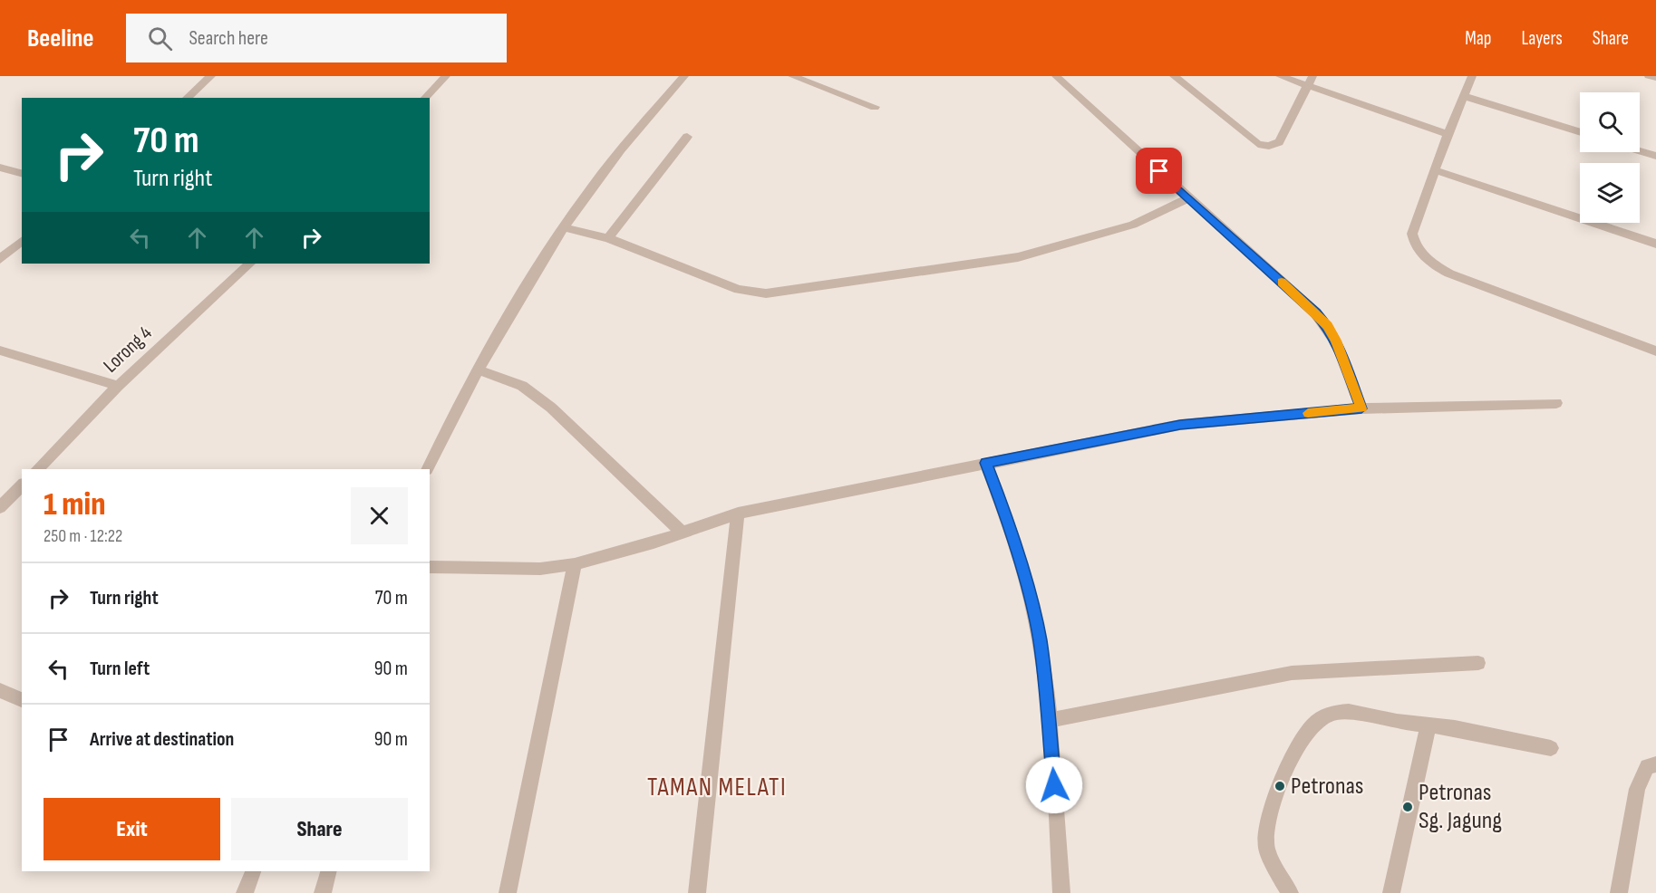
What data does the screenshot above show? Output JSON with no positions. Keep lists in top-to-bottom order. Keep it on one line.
{"streets":{"street":["Lorong 4"]},"districts":["TAMAN MELATI"],"places":["Petronas","Petronas Sg. Jagung"],"page":{"header":"Beeline","search":"Search here","nav":["Map","Layers","Share"],"turn":["70 m","Turn right"],"heading":["1 min","250 m · 12:22"],"list":[{"name":"Turn right","value":"70 m"},{"name":"Turn left","value":"90 m"},{"name":"Arrive at destination","value":"90 m"}],"buttons":["Exit","Share"]}}
